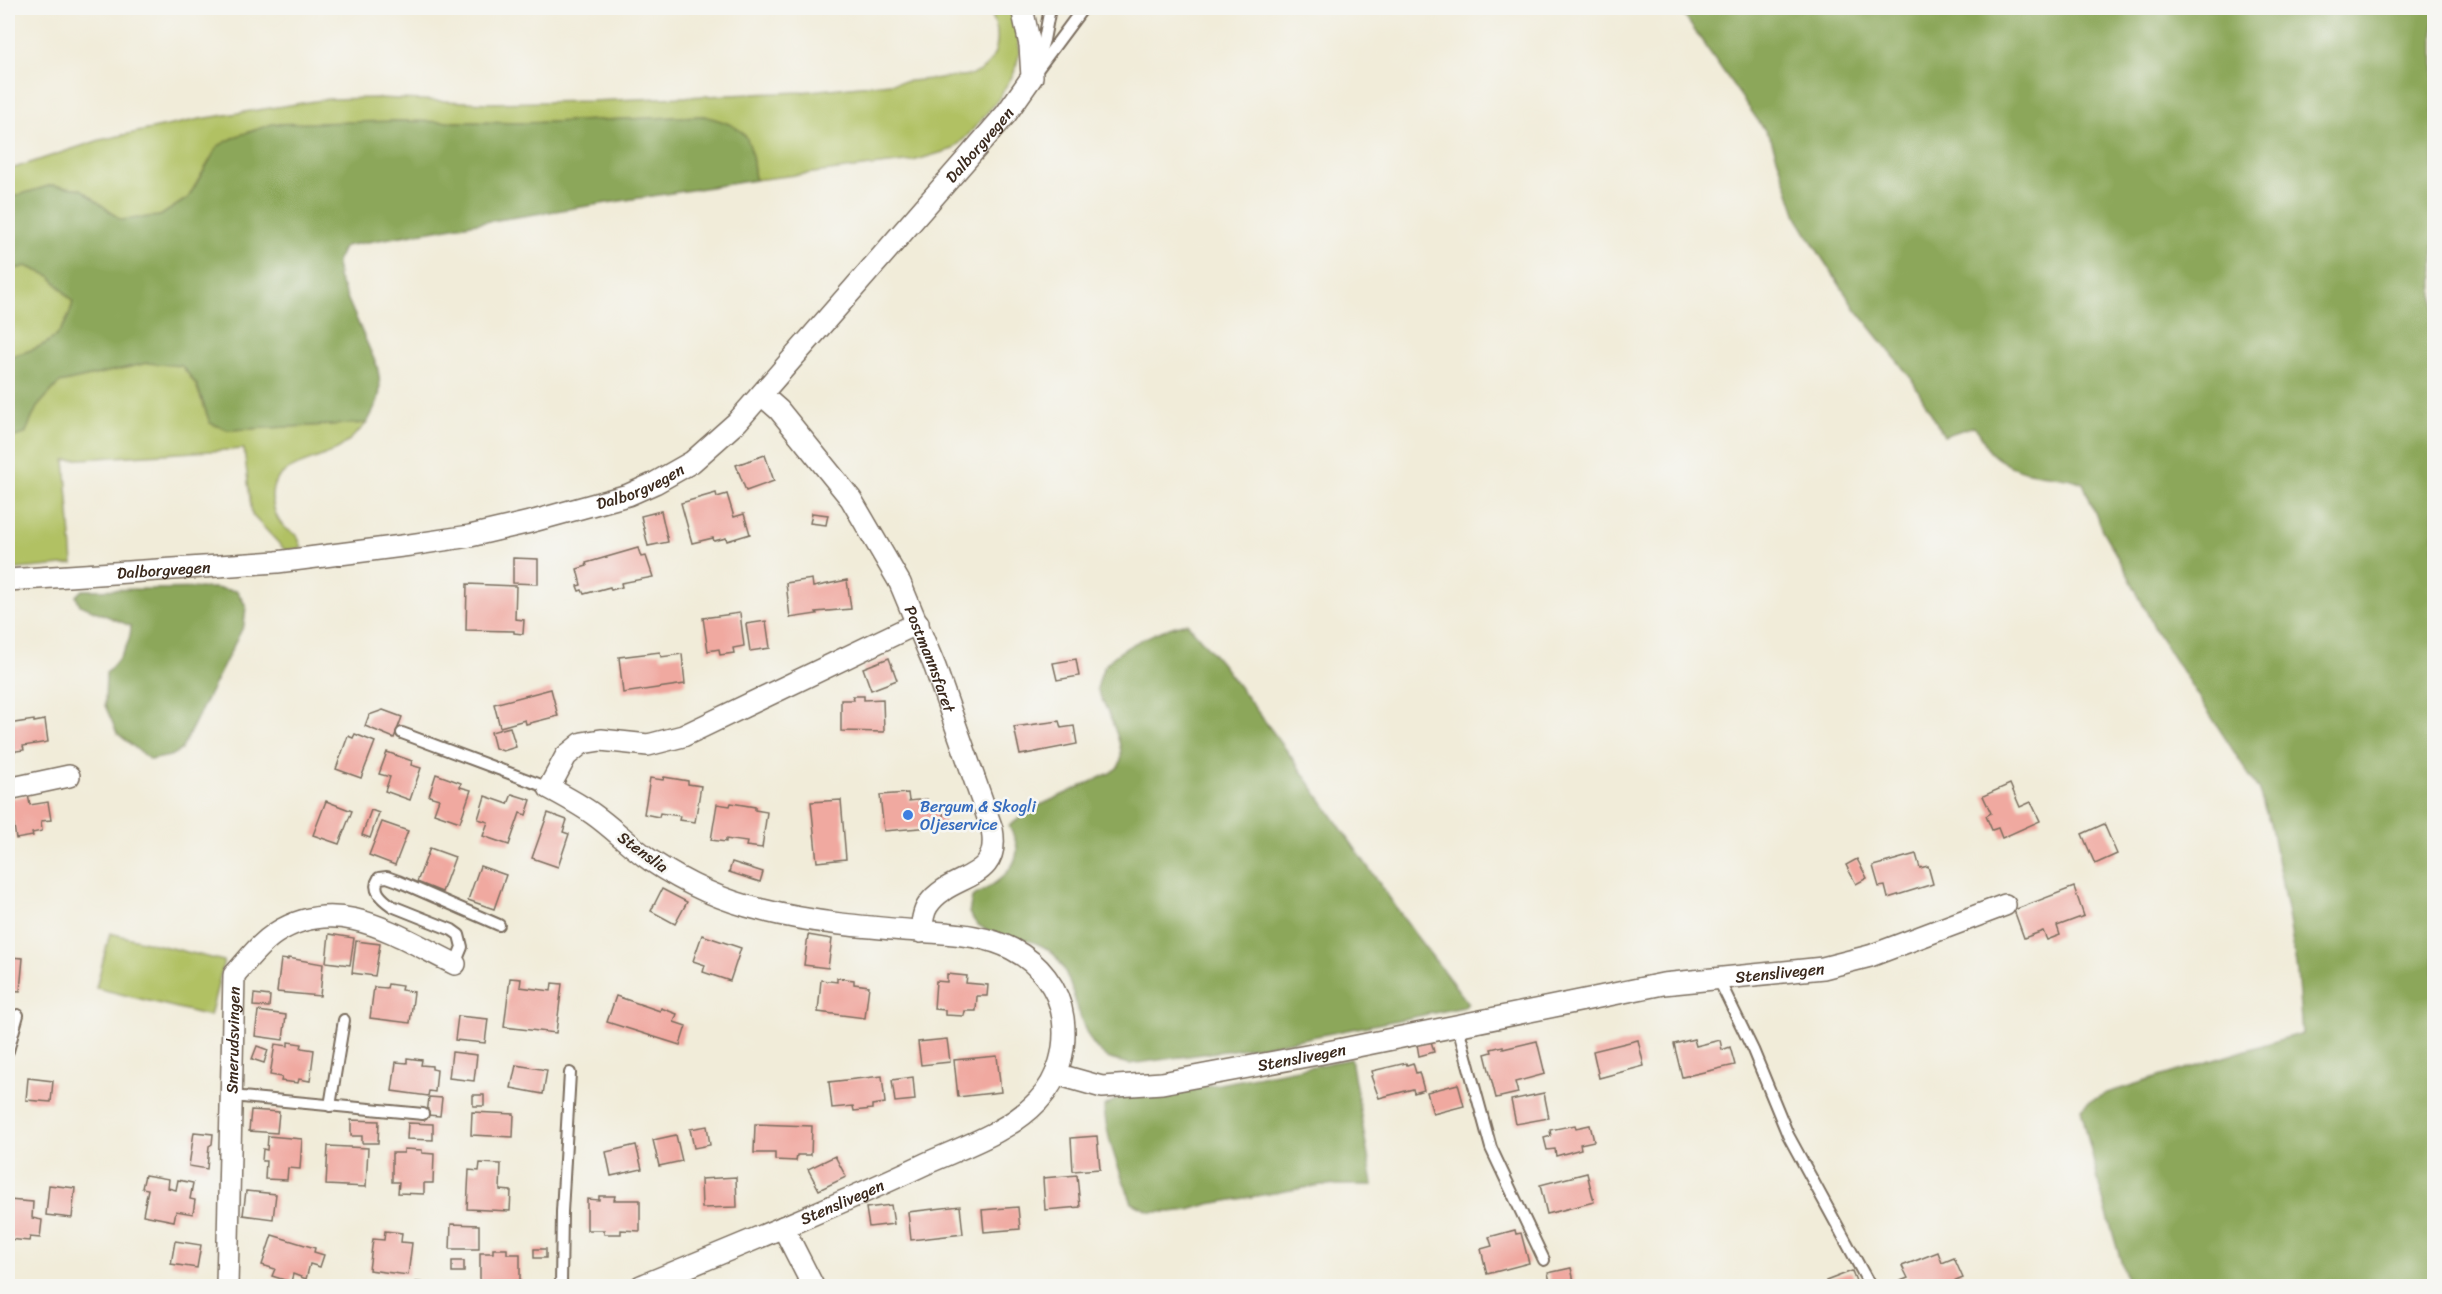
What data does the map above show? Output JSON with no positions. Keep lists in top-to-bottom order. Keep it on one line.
{"streets":{"street":["Dalborgvegen","Postmannsfaret","Stenslia","Stenslivegen","Smerudsvingen"]},"crossings":[["Dalborgvegen","Postmannsfaret"],["Postmannsfaret","Stenslia"],["Stenslia","Stenslivegen"]],"places":["Bergum & Skogli Oljeservice"]}
